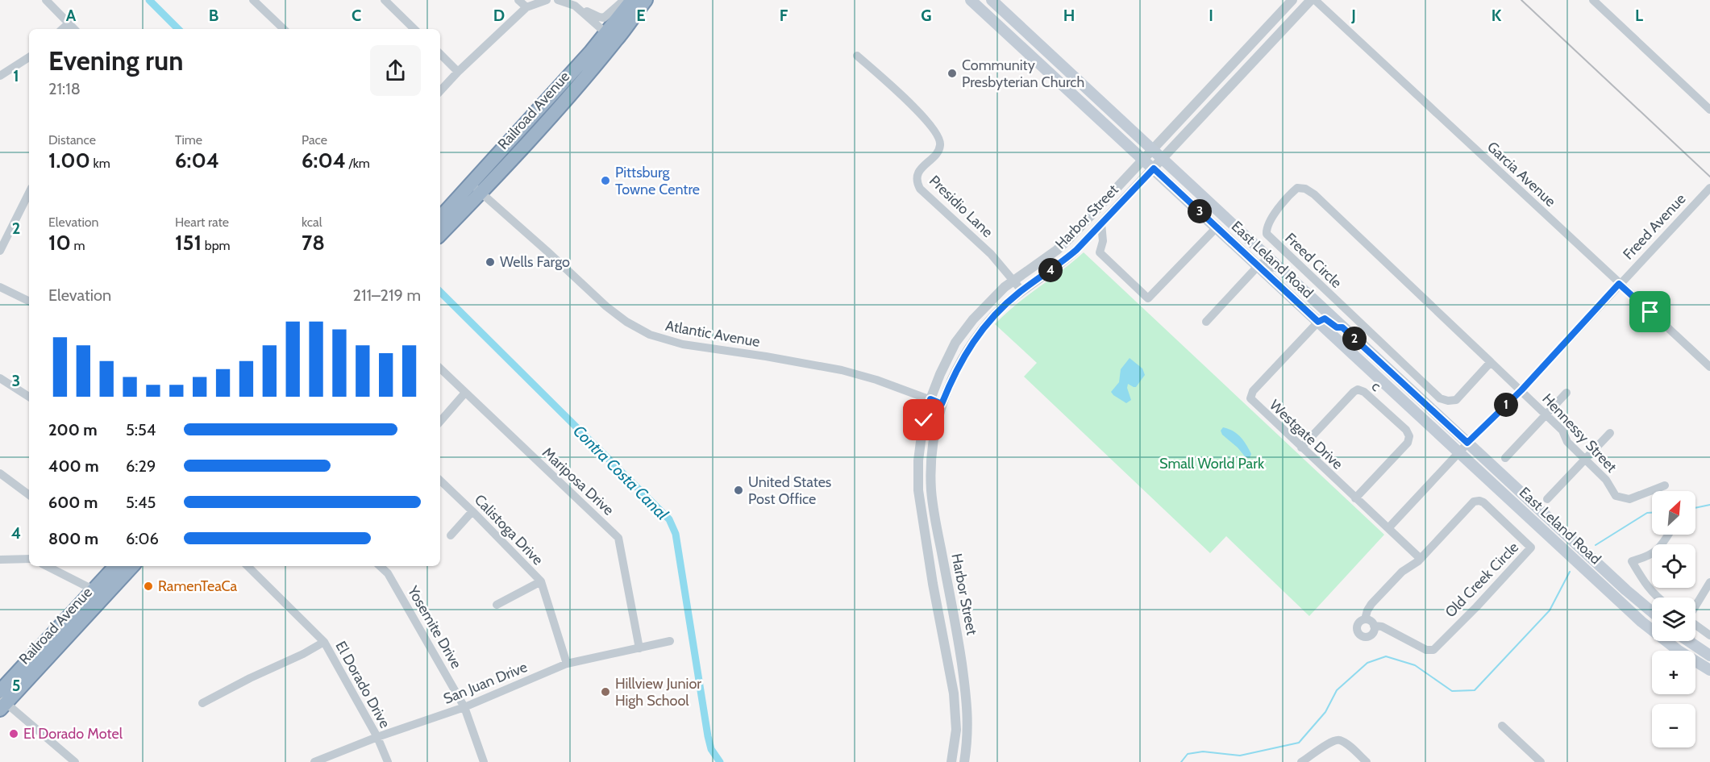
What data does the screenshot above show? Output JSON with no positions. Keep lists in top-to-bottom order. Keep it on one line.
{"streets":{"highway":["Railroad Avenue"],"main road":["East Leland Road"],"street":["Garcia Avenue","Presidio Lane","Harbor Street","Freed Avenue","Freed Circle","Atlantic Avenue","c","Hennessy Street","Westgate Drive","Mariposa Drive","Calistoga Drive","Old Creek Circle","Yosemite Drive","San Juan Drive","El Dorado Drive"]},"crossings":[["Railroad Avenue","Atlantic Avenue"],["Garcia Avenue","Freed Avenue"],["Presidio Lane","Harbor Street"],["Harbor Street","East Leland Road"],["Harbor Street","Atlantic Avenue"],["Freed Avenue","East Leland Road"],["Freed Avenue","Freed Circle"],["Freed Avenue","Hennessy Street"],["Freed Avenue","Westgate Drive"],["East Leland Road","Westgate Drive"],["Freed Circle","Hennessy Street"],["c","Westgate Drive"],["Westgate Drive","Old Creek Circle"],["Mariposa Drive","San Juan Drive"],["Calistoga Drive","San Juan Drive"],["Yosemite Drive","San Juan Drive"],["San Juan Drive","El Dorado Drive"]],"water":["Contra Costa Canal"],"parks":["Small World Park"],"places":["Community Presbyterian Church","Pittsburg Towne Centre","Wells Fargo","United States Post Office","RamenTeaCa","Hillview Junior High School","El Dorado Motel"],"north":"top right","page":{"heading":["Evening run","21:18"],"stats":[["Distance","1.00 km"],["Time","6:04"],["Pace","6:04 /km"],["Elevation","10 m"],["Heart rate","151 bpm"],["kcal","78"]],"pins":["3","4","2","1"],"chart":["Elevation","211–219 m"],"list":[{"name":"200 m","note":"5:54"},{"name":"400 m","note":"6:29"},{"name":"600 m","note":"5:45"},{"name":"800 m","note":"6:06"}],"map_buttons":["+","−"]},"grid":{"columns":["A","B","C","D","E","F","G","H","I","J","K","L"],"rows":["1","2","3","4","5"]}}
